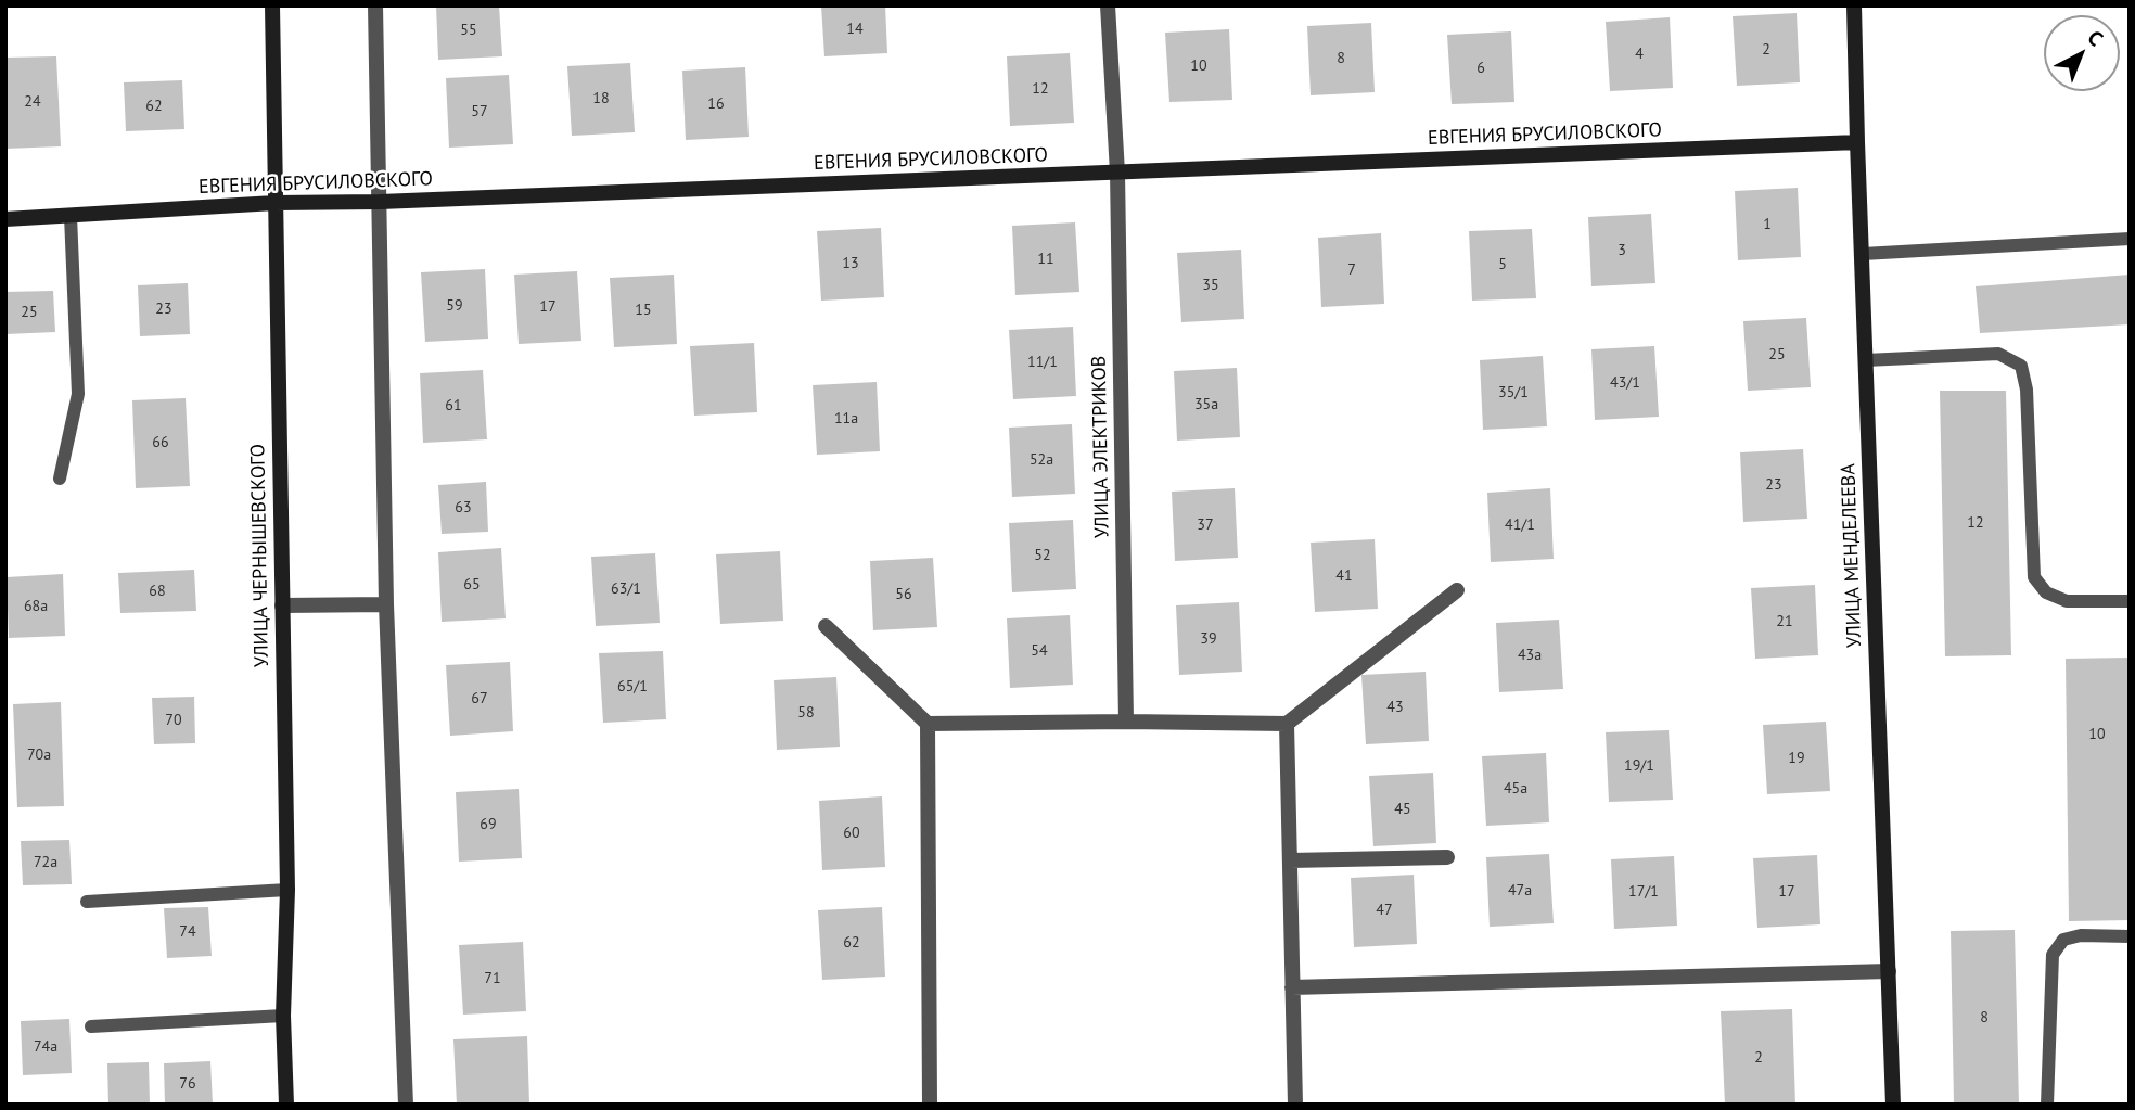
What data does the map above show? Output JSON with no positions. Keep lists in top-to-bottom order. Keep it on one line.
{"streets":{"street":["ЕВГЕНИЯ БРУСИЛОВСКОГО","УЛИЦА ЭЛЕКТРИКОВ","УЛИЦА ЧЕРНЫШЕВСКОГО","УЛИЦА МЕНДЕЛЕЕВА"]},"crossings":[["ЕВГЕНИЯ БРУСИЛОВСКОГО","УЛИЦА ЭЛЕКТРИКОВ"],["ЕВГЕНИЯ БРУСИЛОВСКОГО","УЛИЦА ЧЕРНЫШЕВСКОГО"],["ЕВГЕНИЯ БРУСИЛОВСКОГО","УЛИЦА МЕНДЕЛЕЕВА"]],"house_numbers":["14","55","2","4","8","10","6","12","18","24","16","62","57","1","3","11","13","5","7","35","59","17","23","15","25","25","11/1","43/1","35/1","35а","61","11а","66","52а","23","63","12","37","41/1","52","41","65","63/1","68","56","68а","21","39","54","43а","65/1","67","43","58","70","10","70а","19","19/1","45а","45","69","60","72а","47а","17/1","17","47","74","62","71","8","74а","2","76"],"north":"top right"}
